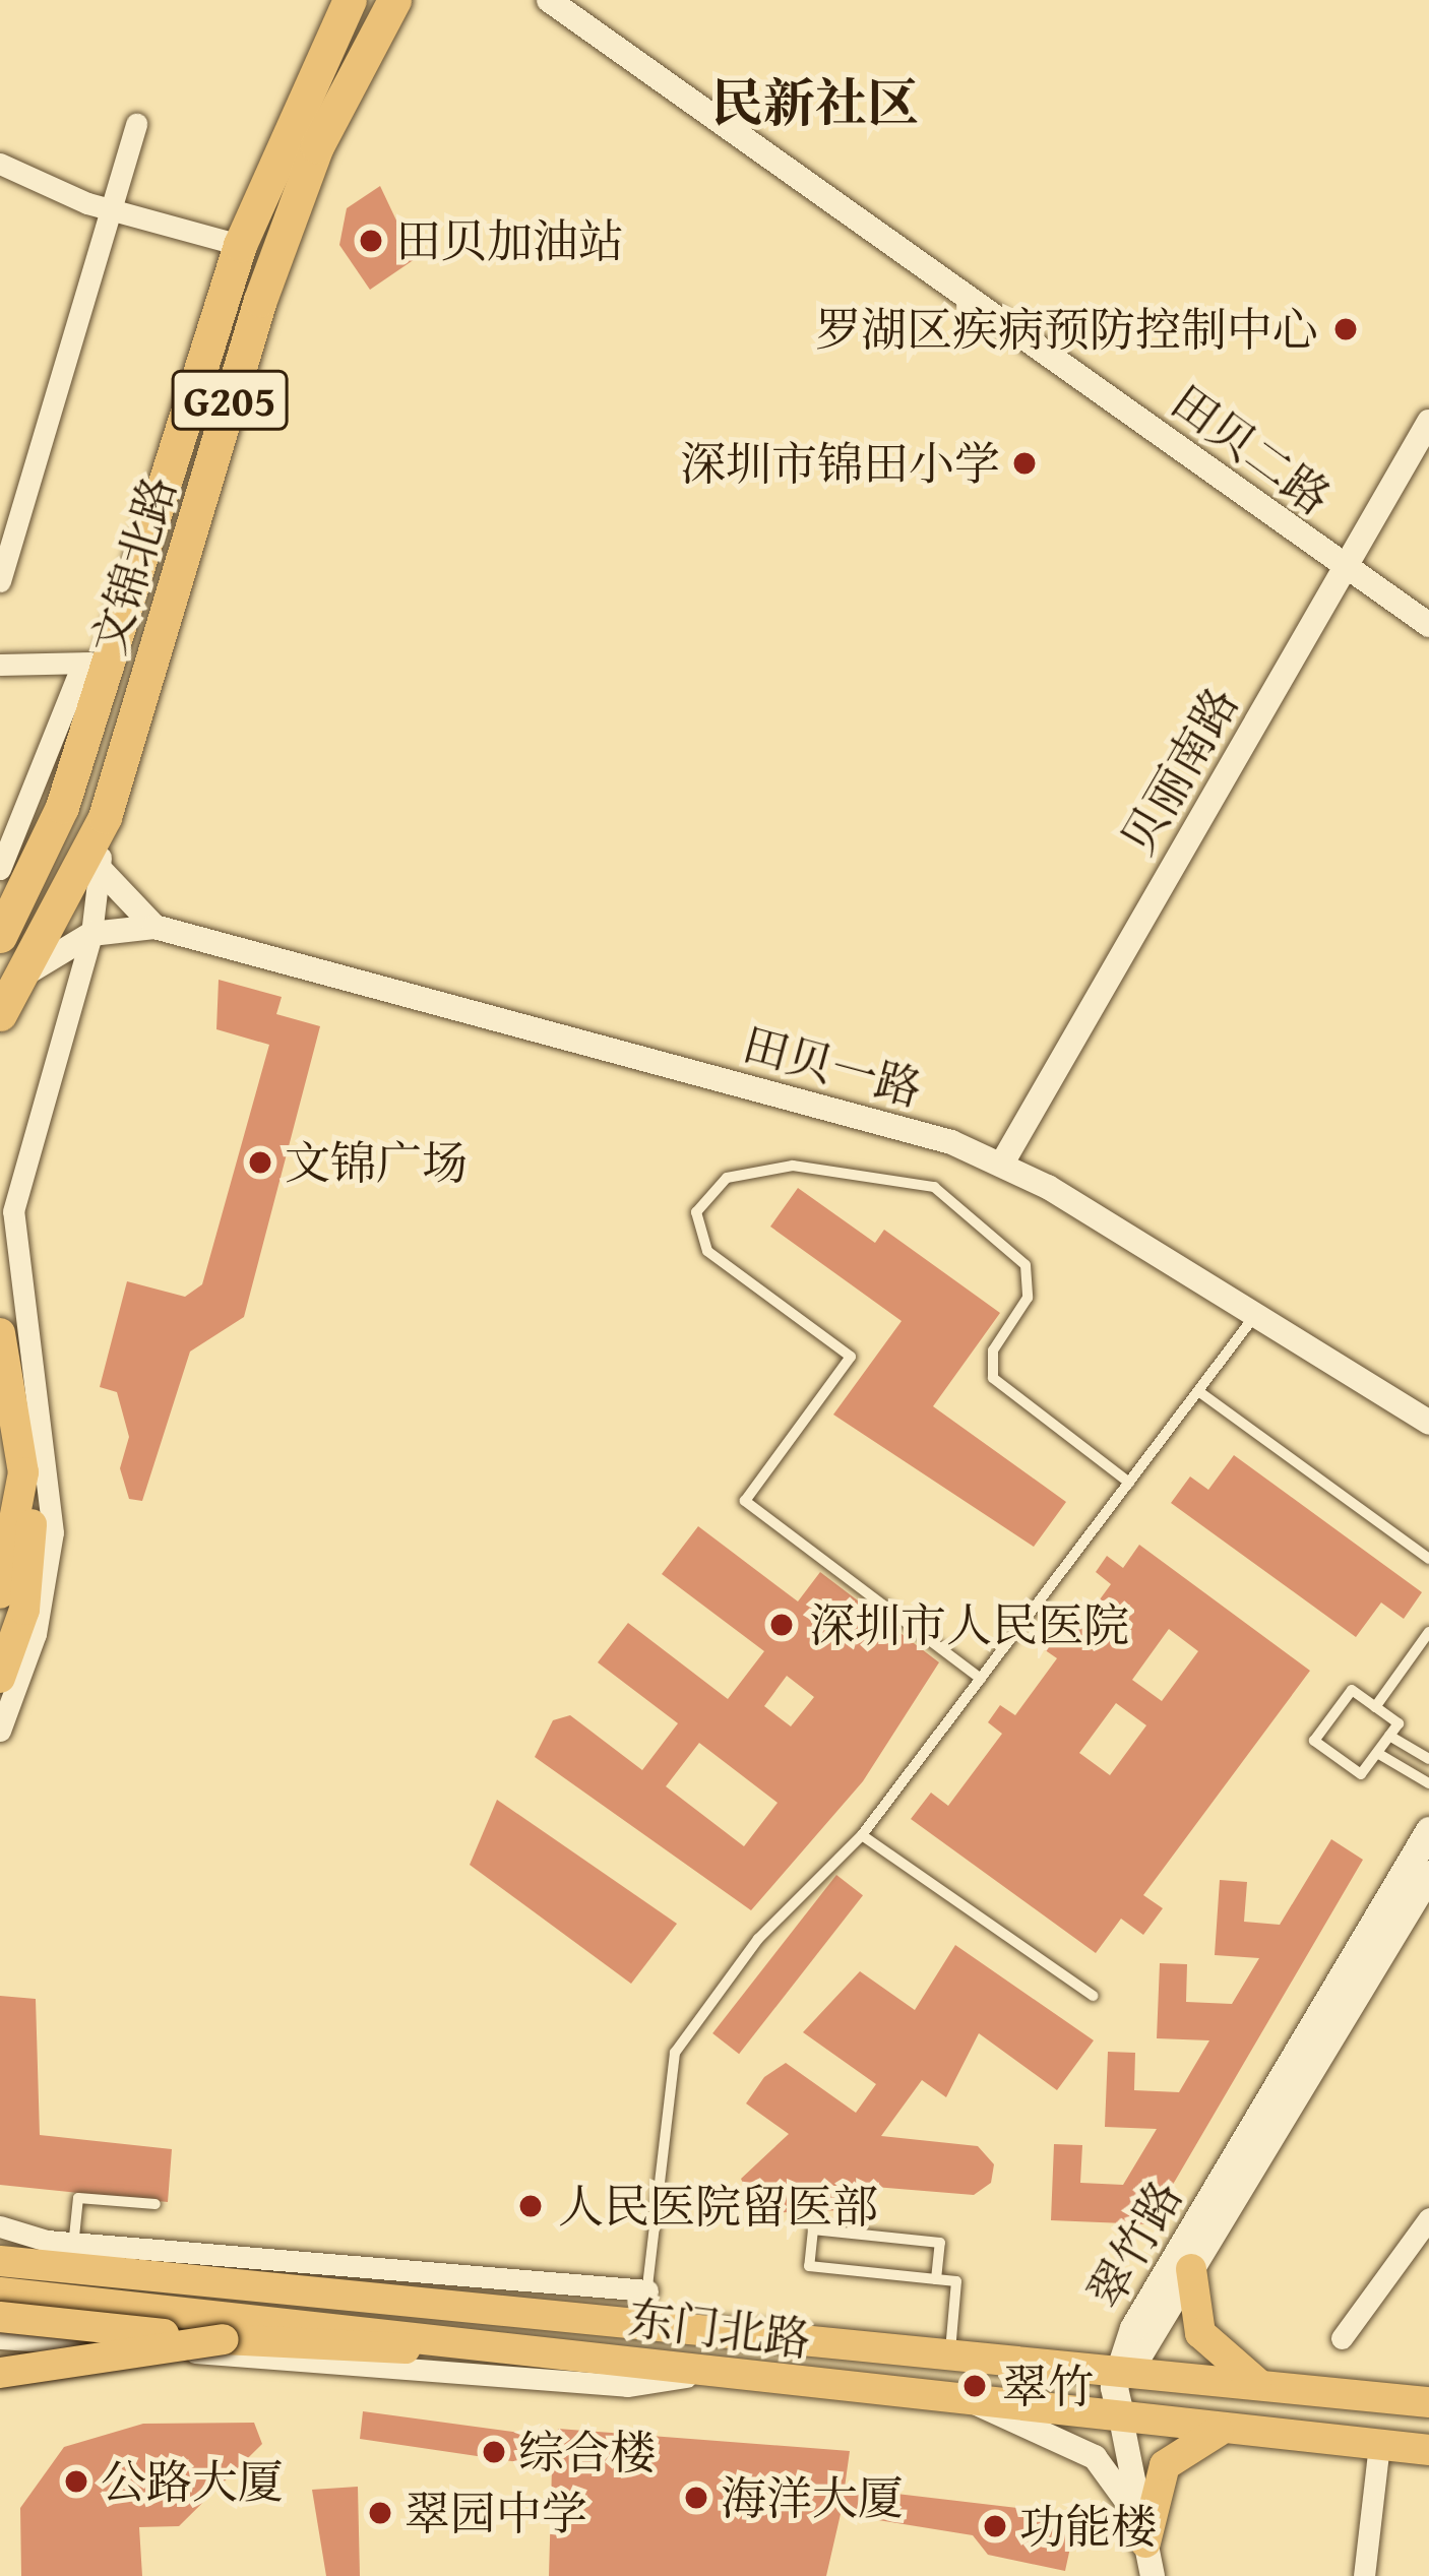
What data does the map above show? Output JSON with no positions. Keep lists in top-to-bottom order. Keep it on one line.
{"streets":{"highway":["G205","文锦北路"],"main road":["翠竹路","东门北路"],"street":["田贝二路","贝丽南路","田贝一路"]},"crossings":[["田贝二路","贝丽南路"],["文锦北路","田贝一路"],["贝丽南路","田贝一路"],["翠竹路","东门北路"]],"districts":["民新社区"],"places":["田贝加油站","罗湖区疾病预防控制中心","深圳市锦田小学","文锦广场","深圳市人民医院","人民医院留医部","翠竹","综合楼","公路大厦","海洋大厦","翠园中学","功能楼"]}
